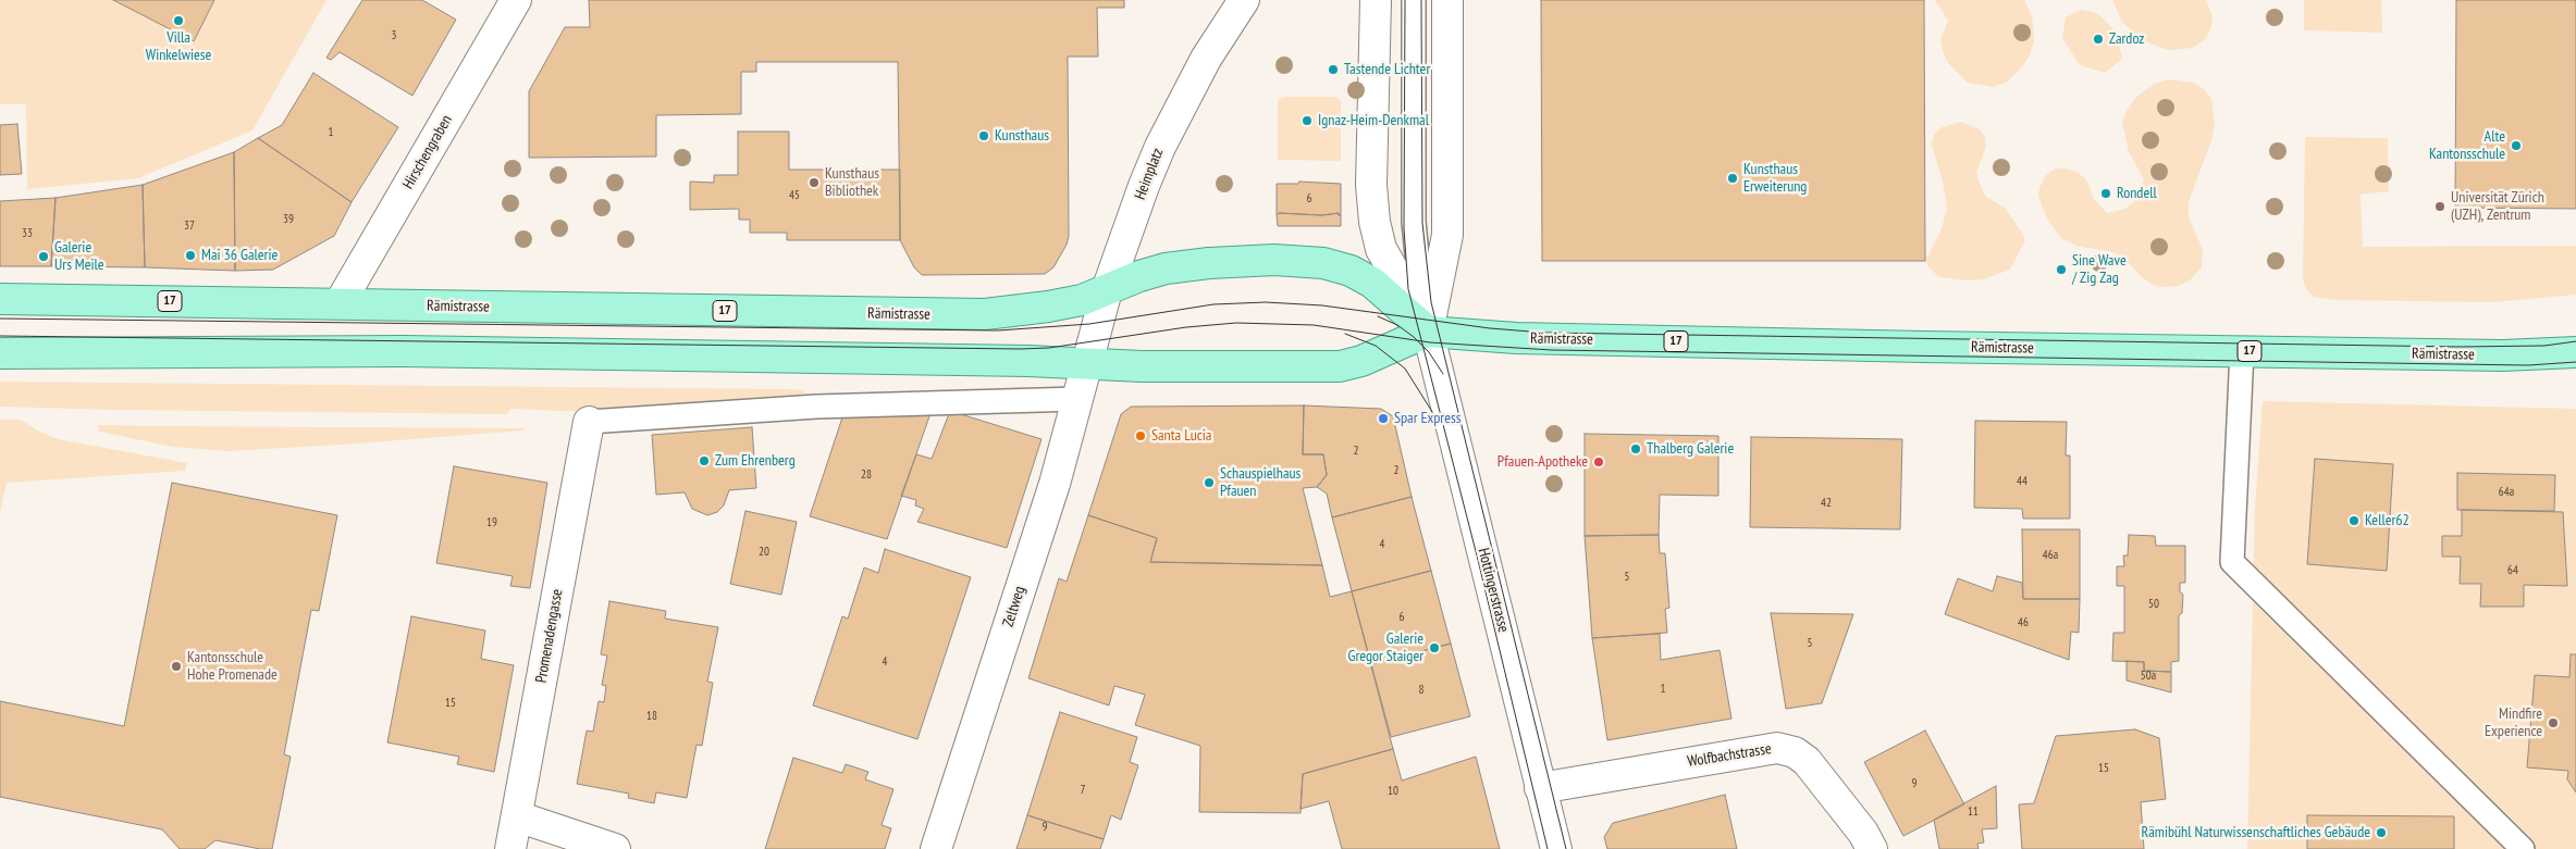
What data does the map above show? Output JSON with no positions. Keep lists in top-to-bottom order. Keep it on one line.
{"streets":{"main road":["17","Rämistrasse"],"street":["Hirschengraben","Heimplatz","Hottingerstrasse","Zeltweg","Promenadengasse","Wolfbachstrasse"]},"crossings":[["Hirschengraben","Rämistrasse"],["Heimplatz","Rämistrasse"],["Heimplatz","Zeltweg"],["Rämistrasse","Hottingerstrasse"],["Rämistrasse","Zeltweg"],["Hottingerstrasse","Wolfbachstrasse"]],"places":["Villa Winkelwiese","Zardoz","Tastende Lichter","Ignaz-Heim-Denkmal","Kunsthaus","Alte Kantonsschule","Kunsthaus Erweiterung","Kunsthaus Bibliothek","Rondell","Universität Zürich (UZH), Zentrum","Mai 36 Galerie","Galerie Urs Meile","Sine Wave / Zig Zag","Spar Express","Santa Lucia","Thalberg Galerie","Zum Ehrenberg","Pfauen-Apotheke","Schauspielhaus Pfauen","Keller62","Galerie Gregor Staiger","Kantonsschule Hohe Promenade","Mindfire Experience","Rämibühl Naturwissenschaftliches Gebäude"],"house_numbers":["3","1","45","6","39","37","33","2","2","28","44","64a","42","19","4","20","46a","64","5","50","6","46","5","4","50a","1","8","15","18","15","9","7","10","11","9"]}
